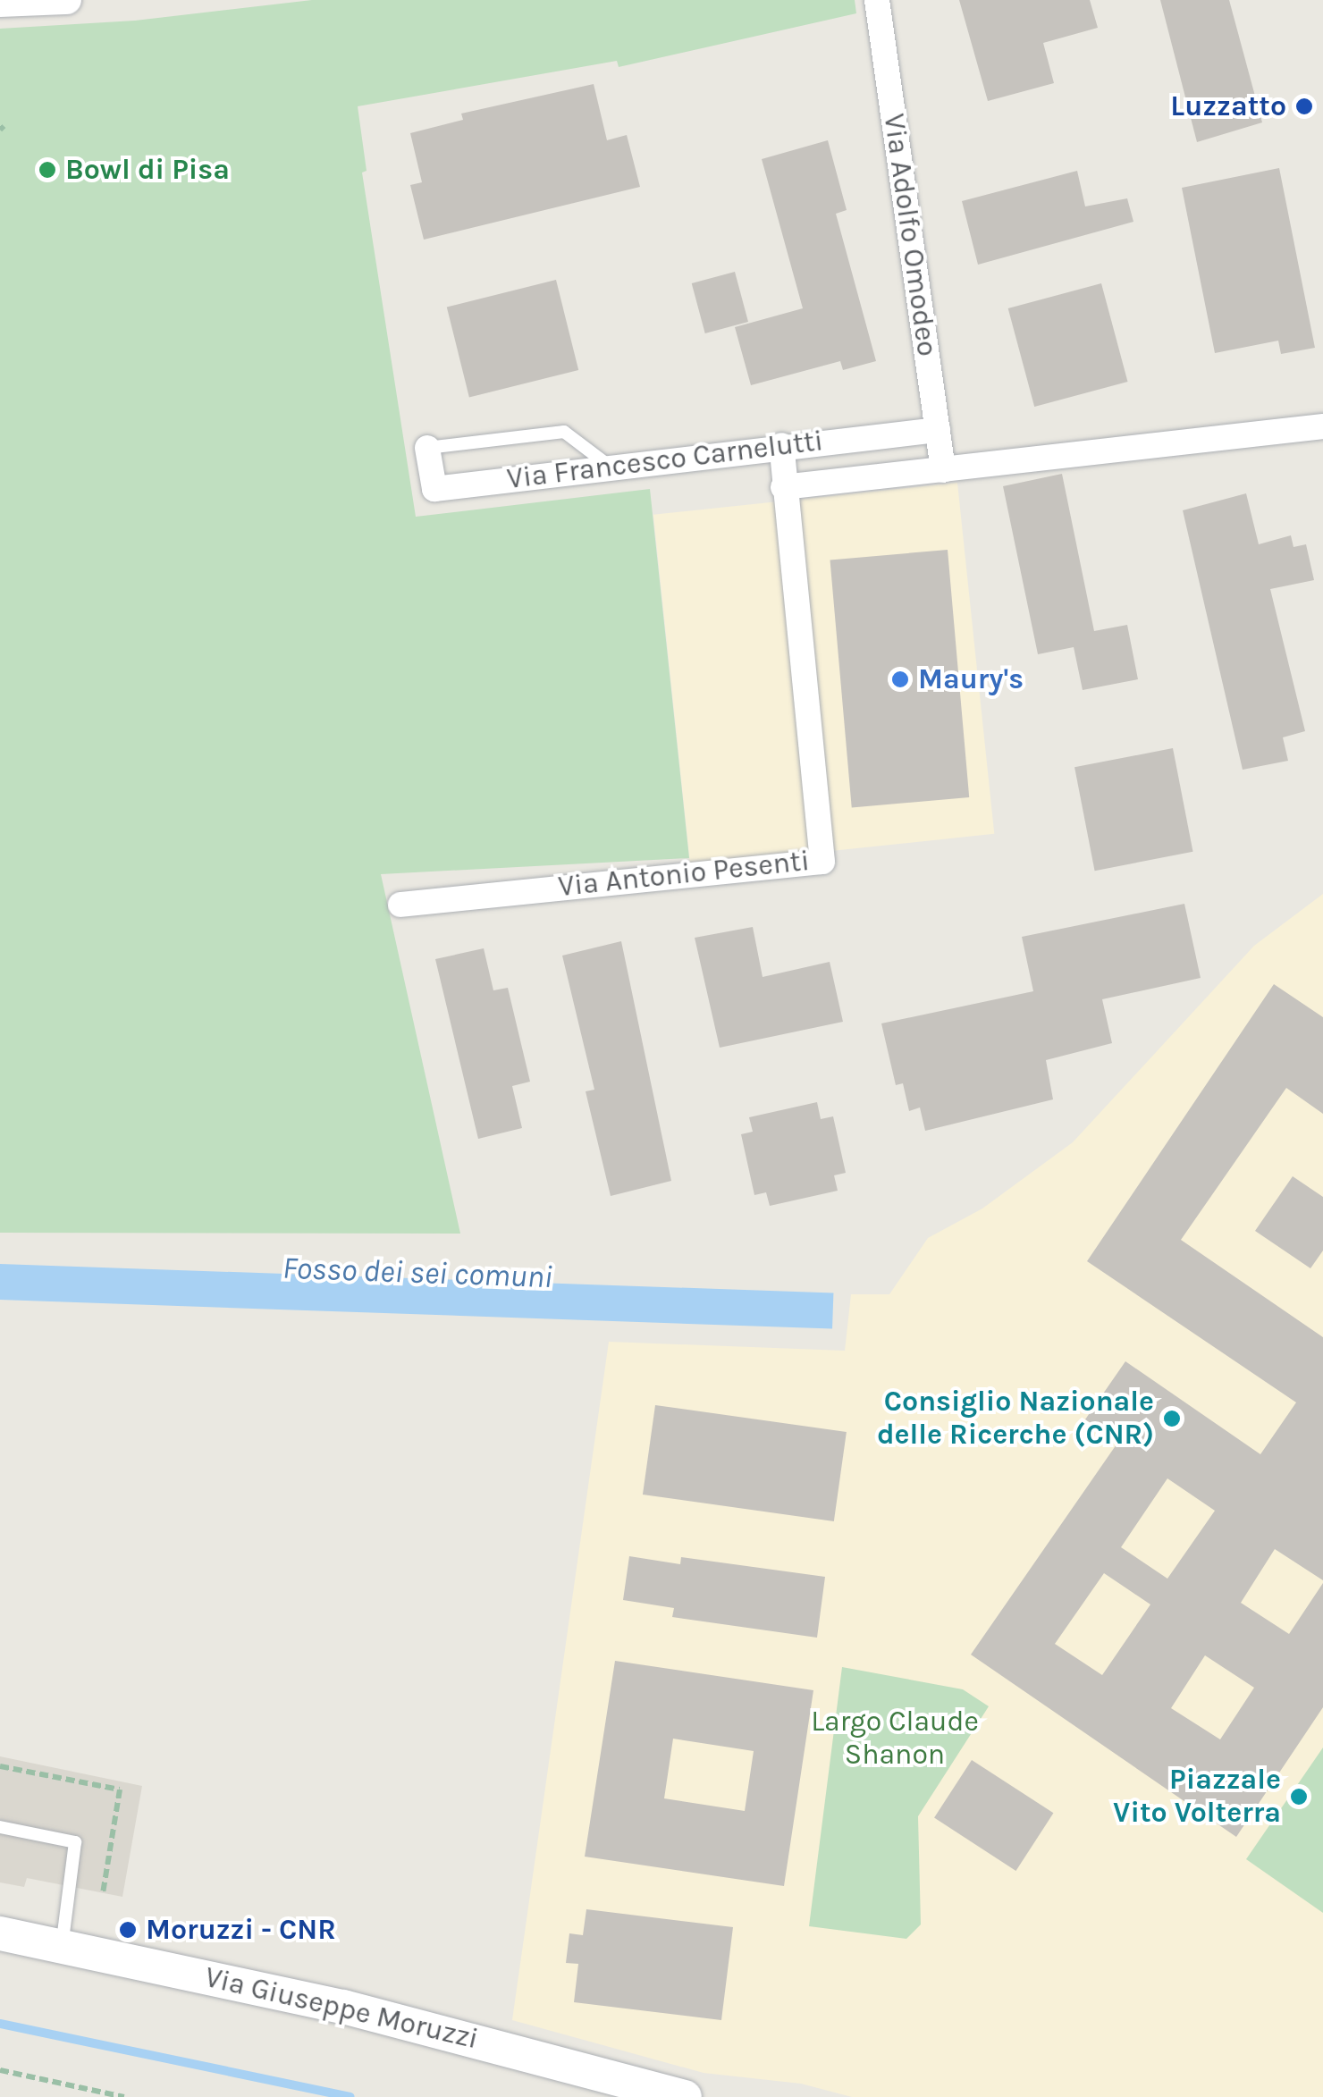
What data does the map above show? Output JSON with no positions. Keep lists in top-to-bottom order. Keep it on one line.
{"streets":{"main road":["Via Giuseppe Moruzzi"],"street":["Via Adolfo Omodeo","Via Francesco Carnelutti","Via Antonio Pesenti"]},"crossings":[["Via Adolfo Omodeo","Via Francesco Carnelutti"],["Via Francesco Carnelutti","Via Antonio Pesenti"]],"water":["Fosso dei sei comuni"],"parks":["Largo Claude Shanon"],"places":["Luzzatto","Bowl di Pisa","Maury's","Consiglio Nazionale delle Ricerche (CNR)","Piazzale Vito Volterra","Moruzzi - CNR"]}
